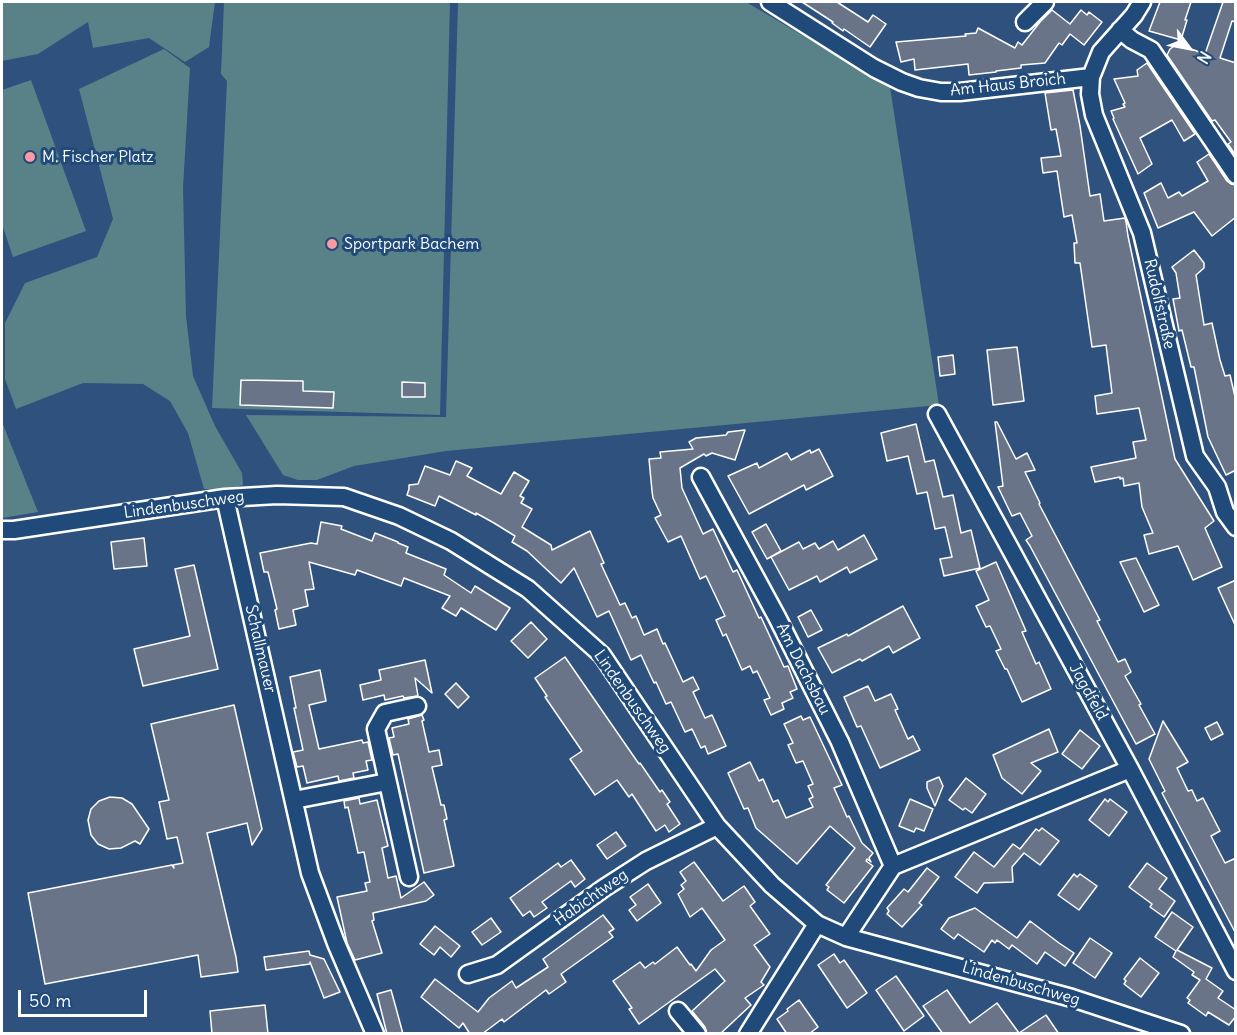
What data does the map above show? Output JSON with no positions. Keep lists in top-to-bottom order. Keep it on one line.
{"streets":{"street":["Am Haus Broich","Rudolfstraße","Lindenbuschweg","Schallmauer","Am Dachsbau","Jagdfeld","Habichtweg"]},"crossings":[["Am Haus Broich","Rudolfstraße"],["Lindenbuschweg","Schallmauer"],["Lindenbuschweg","Habichtweg"]],"places":["M. Fischer Platz","Sportpark Bachem"],"scale_bar":"50 m","north":"bottom right"}
